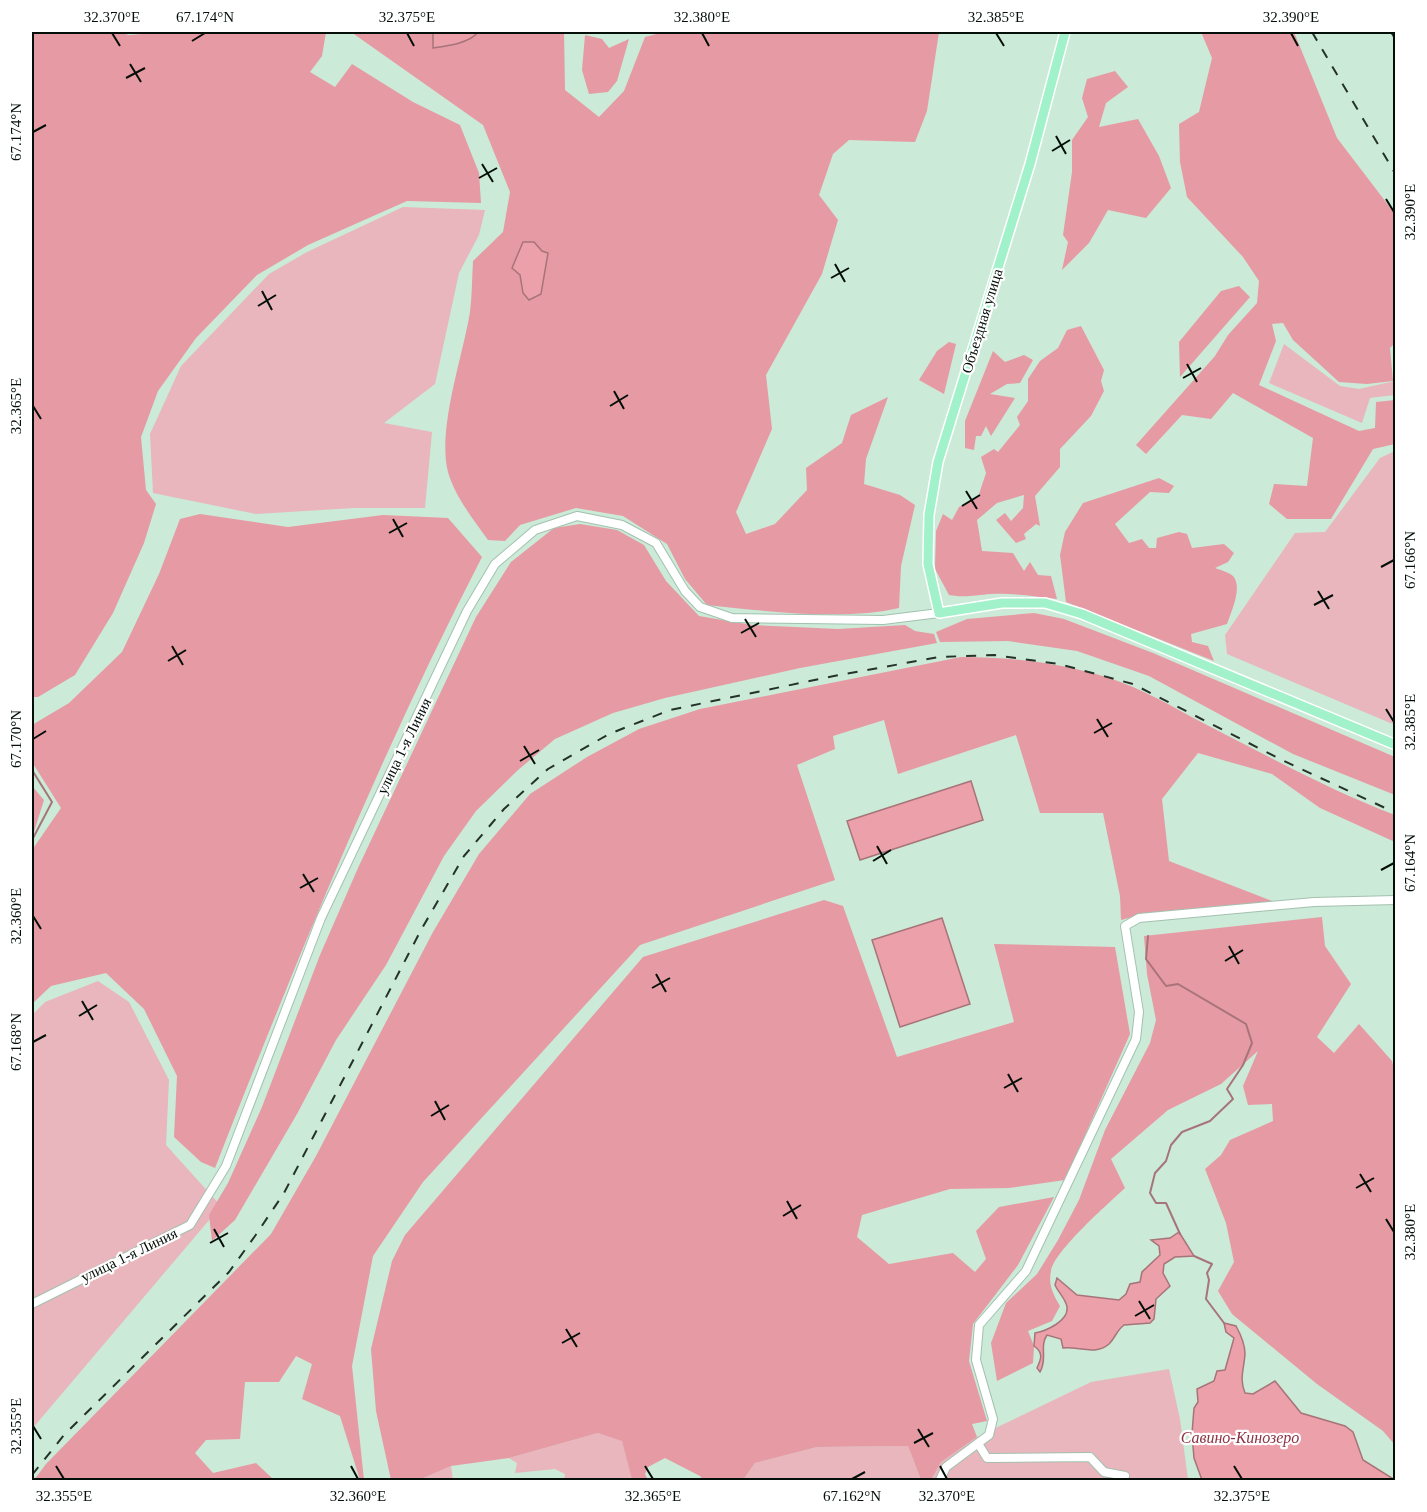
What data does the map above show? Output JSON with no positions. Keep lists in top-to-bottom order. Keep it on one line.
{"streets":{"main road":["Объездная улица"],"street":["улица 1-я Линия"]},"crossings":[["Объездная улица","улица 1-я Линия"]],"water":["Савино-Кинозеро"],"coordinates":["32.370°E","67.174°N","32.375°E","32.380°E","32.385°E","32.390°E","32.365°E","67.166°N","67.170°N","67.164°N","32.360°E","67.168°N","32.355°E","67.162°N"]}
